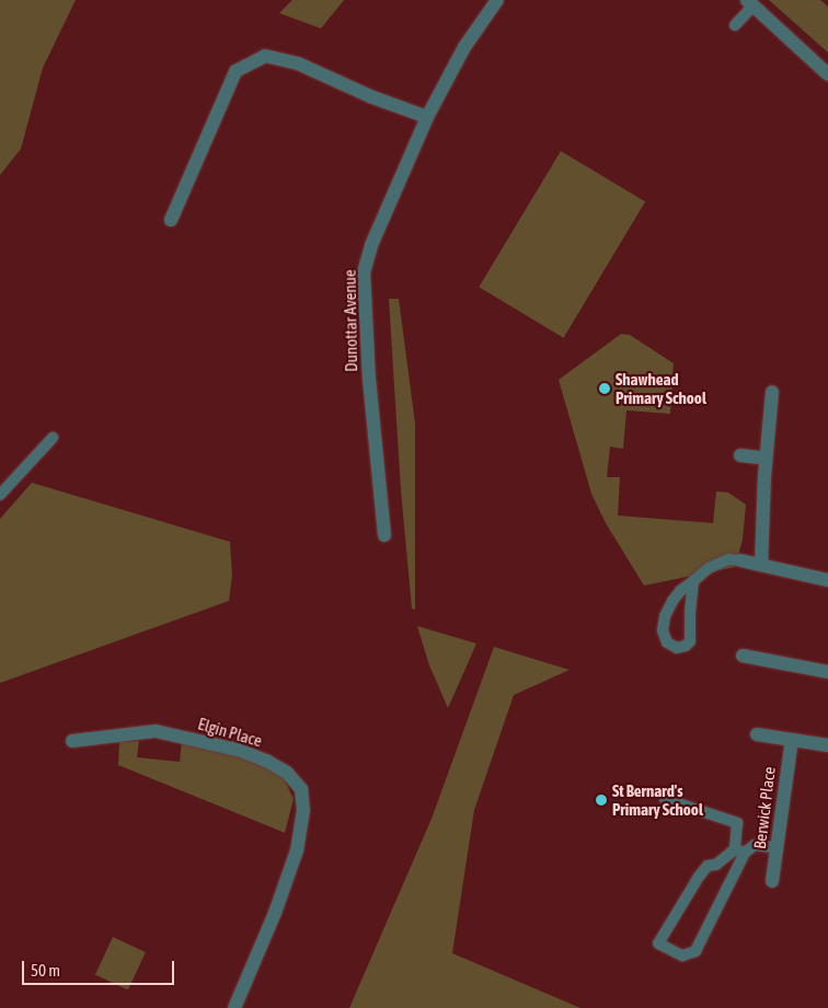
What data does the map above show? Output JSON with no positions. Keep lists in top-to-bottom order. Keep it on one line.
{"streets":{"street":["Dunottar Avenue","Elgin Place","Berwick Place"]},"places":["Shawhead Primary School","St Bernard's Primary School"],"scale_bar":"50 m"}
